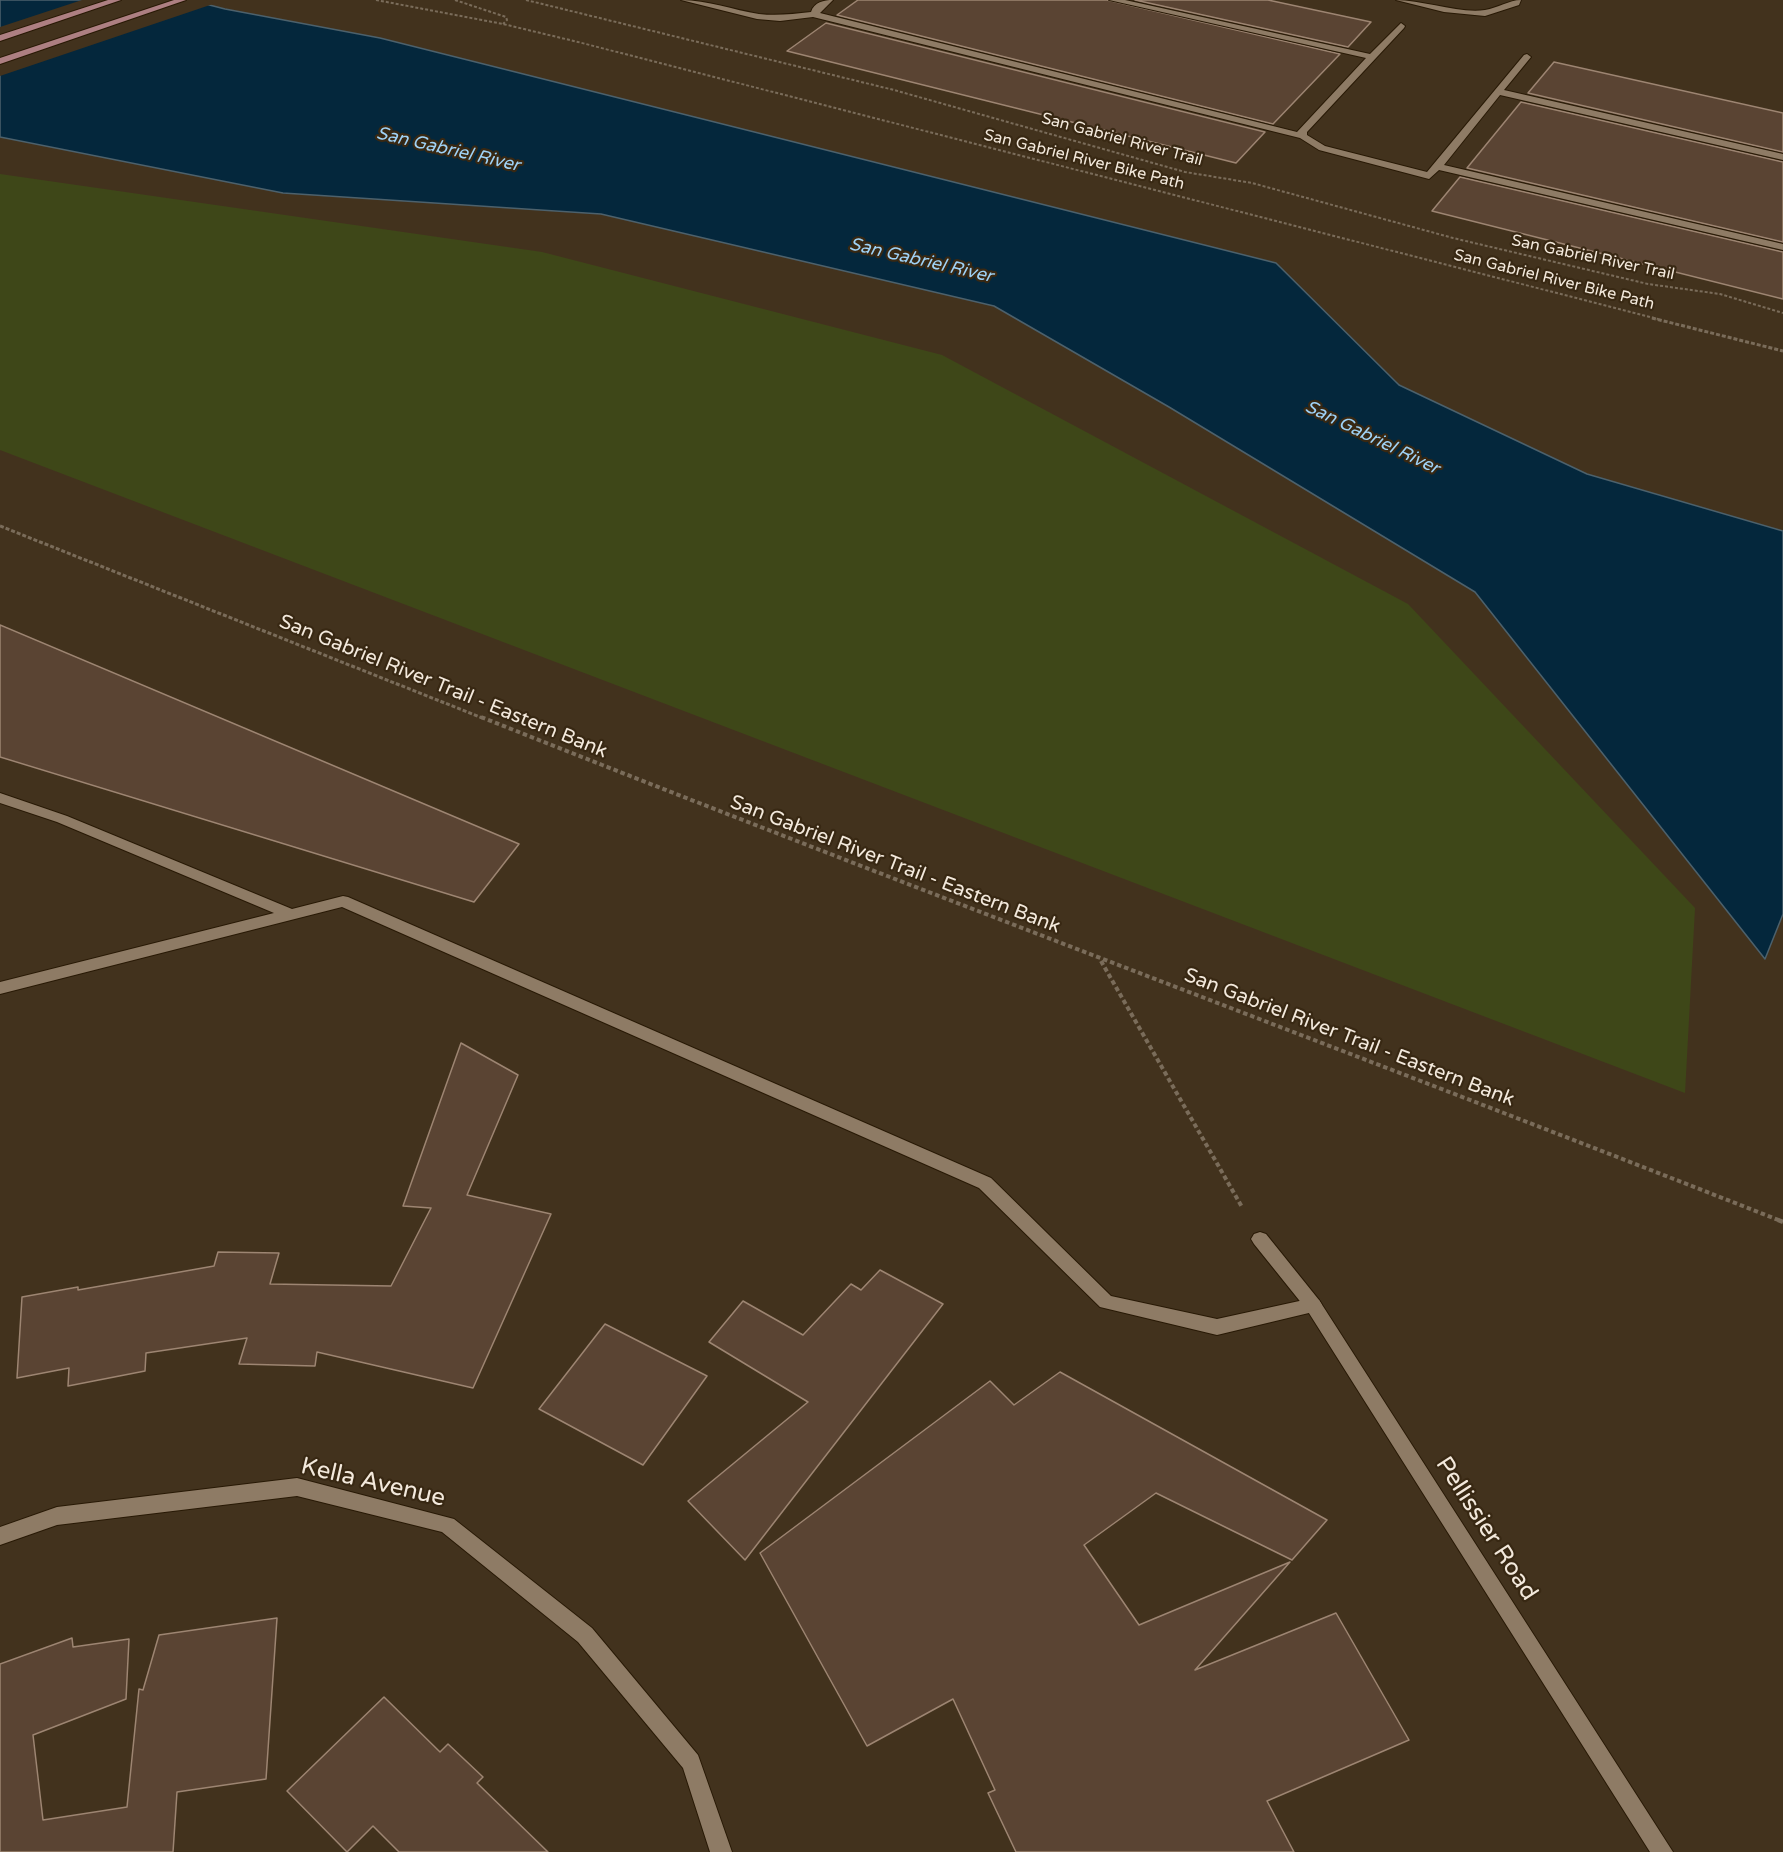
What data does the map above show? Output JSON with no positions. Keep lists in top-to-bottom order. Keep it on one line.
{"streets":{"street":["Kella Avenue","Pellissier Road"],"path":["San Gabriel River Trail","San Gabriel River Bike Path","San Gabriel River Trail - Eastern Bank"]},"water":["San Gabriel River"]}
